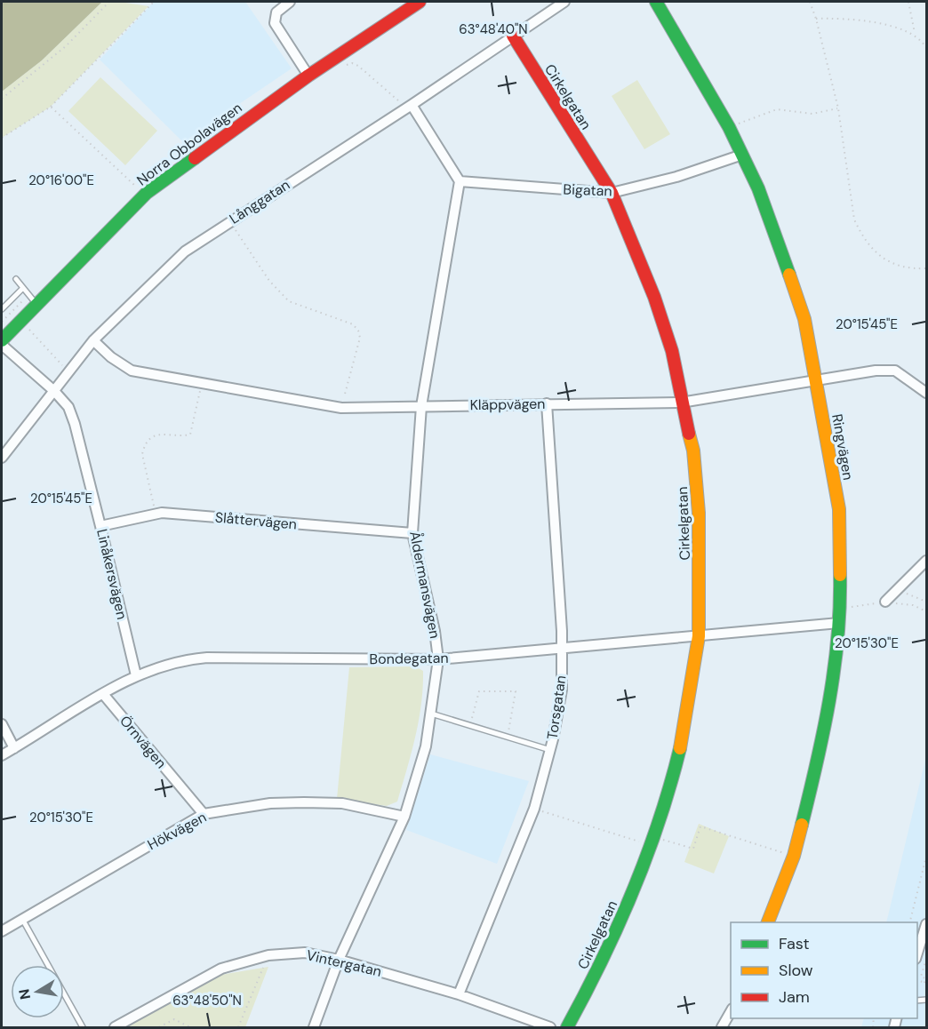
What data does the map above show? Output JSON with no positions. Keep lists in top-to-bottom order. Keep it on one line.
{"streets":{"street":["Cirkelgatan","Norra Obbolavägen","Bigatan","Långgatan","Kläppvägen","Ringvägen","Slåttervägen","Linåkersvägen","Åldermansvägen","Bondegatan","Torsgatan","Örnvägen","Hökvägen","Vintergatan"]},"crossings":[["Cirkelgatan","Bigatan"],["Cirkelgatan","Långgatan"],["Cirkelgatan","Kläppvägen"],["Cirkelgatan","Bondegatan"],["Bigatan","Ringvägen"],["Bigatan","Åldermansvägen"],["Långgatan","Kläppvägen"],["Långgatan","Linåkersvägen"],["Kläppvägen","Ringvägen"],["Kläppvägen","Åldermansvägen"],["Kläppvägen","Torsgatan"],["Ringvägen","Bondegatan"],["Slåttervägen","Linåkersvägen"],["Slåttervägen","Åldermansvägen"],["Linåkersvägen","Bondegatan"],["Åldermansvägen","Bondegatan"],["Åldermansvägen","Hökvägen"],["Åldermansvägen","Vintergatan"],["Bondegatan","Torsgatan"],["Bondegatan","Örnvägen"],["Torsgatan","Vintergatan"],["Örnvägen","Hökvägen"]],"legend":["Fast","Slow","Jam"],"north":"left","coordinates":["63°48'40\"N","20°16'00\"E","20°15'45\"E","20°15'30\"E","63°48'50\"N"]}
